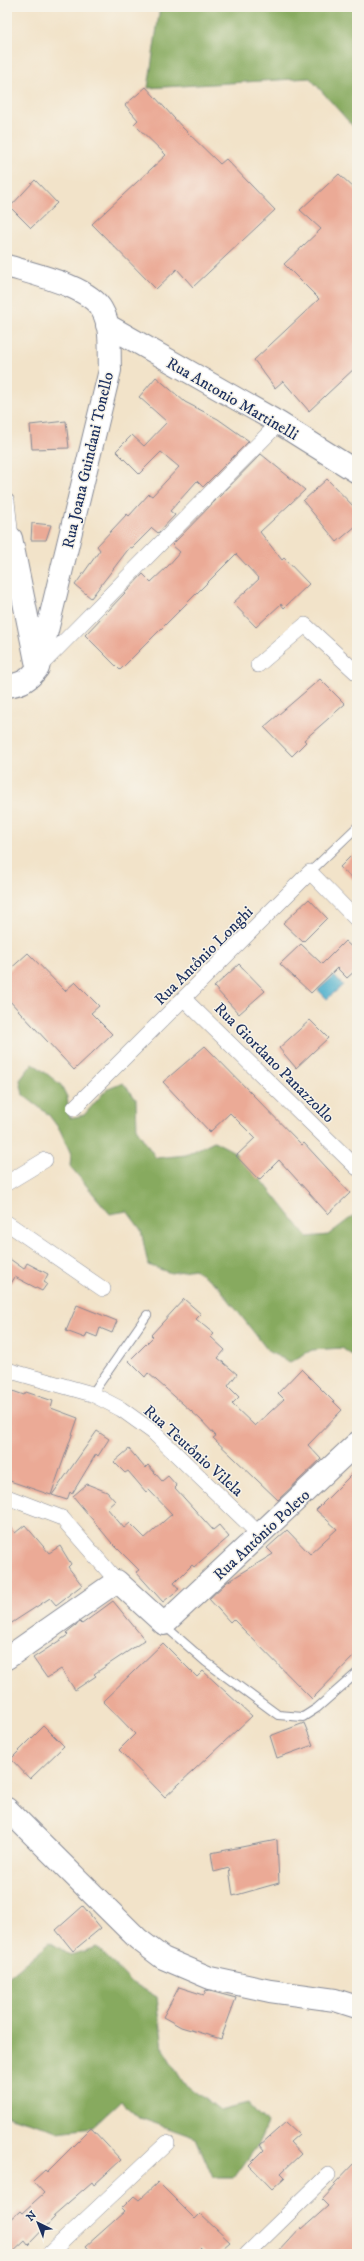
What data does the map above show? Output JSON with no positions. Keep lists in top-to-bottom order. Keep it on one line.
{"streets":{"main road":["Rua Antonio Martinelli","Rua Joana Guindani Tonello","Rua Antônio Poleto"],"street":["Rua Antônio Longhi","Rua Giordano Panazzollo","Rua Teutônio Vilela"]},"crossings":[["Rua Antonio Martinelli","Rua Joana Guindani Tonello"],["Rua Antônio Longhi","Rua Giordano Panazzollo"],["Rua Teutônio Vilela","Rua Antônio Poleto"]],"north":"top left"}
